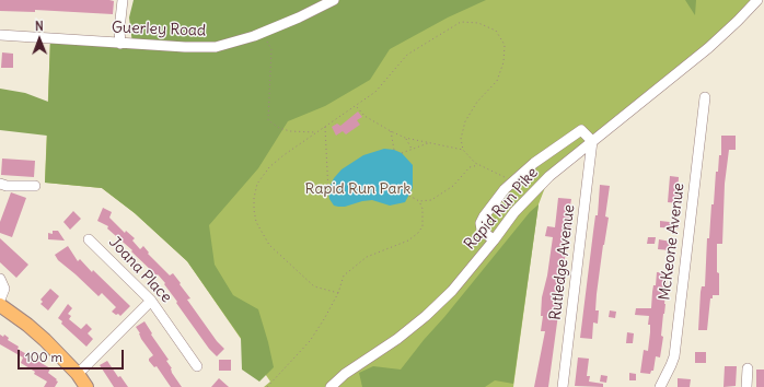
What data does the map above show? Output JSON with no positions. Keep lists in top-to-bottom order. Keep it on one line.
{"streets":{"street":["Guerley Road","Rapid Run Pike","McKeone Avenue","Rutledge Avenue","Joana Place"]},"crossings":[["Rapid Run Pike","Rutledge Avenue"]],"parks":["Rapid Run Park"],"scale_bar":"100 m","north":"top"}
